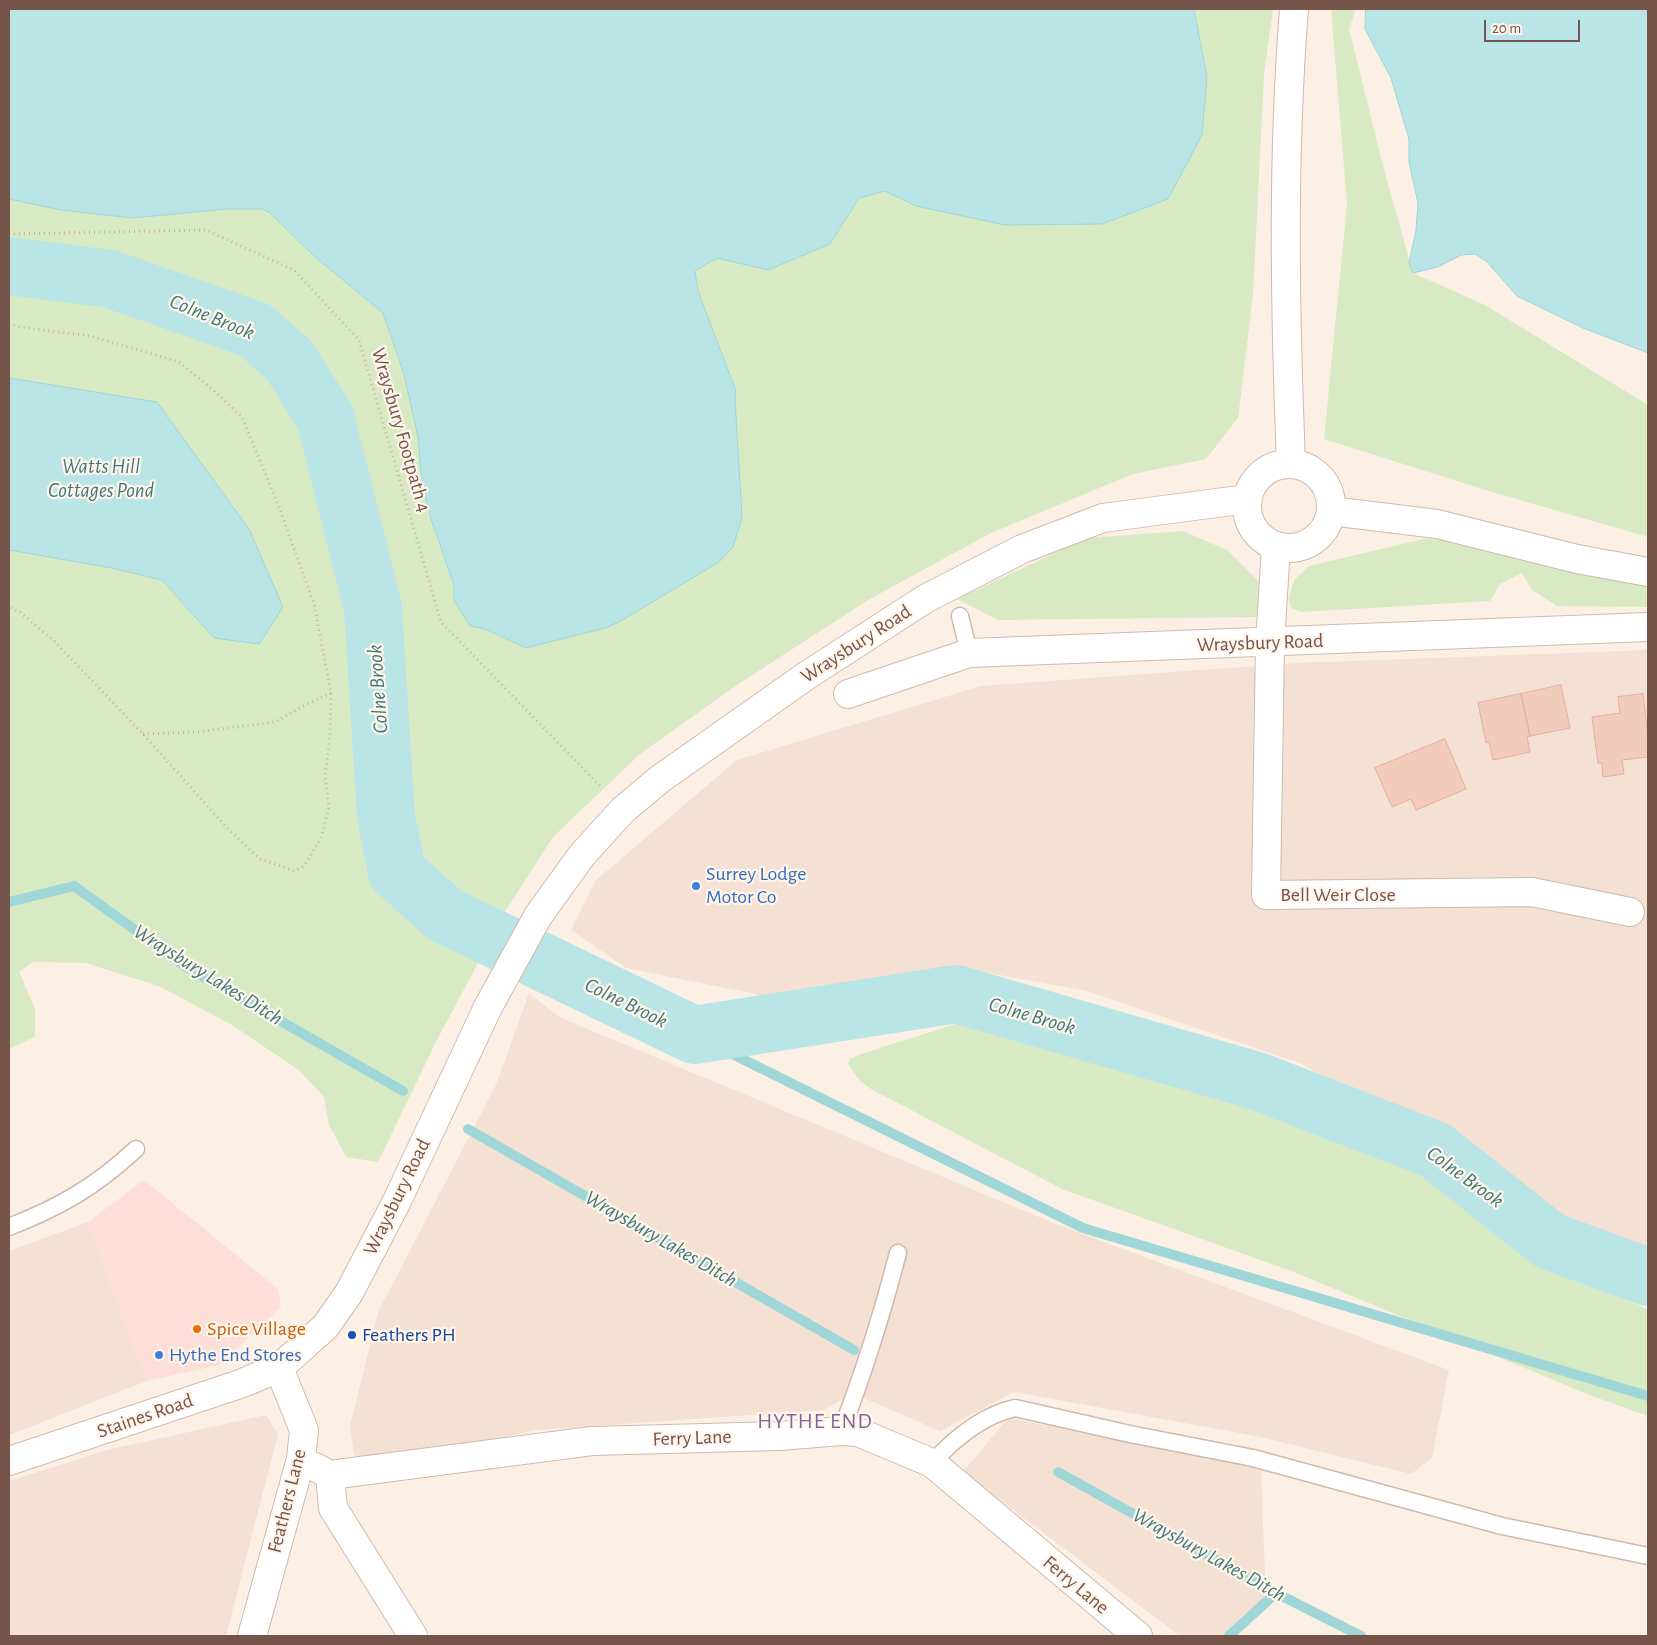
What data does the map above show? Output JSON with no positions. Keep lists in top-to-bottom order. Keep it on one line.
{"streets":{"street":["Wraysbury Road","Bell Weir Close","Staines Road","Ferry Lane","Feathers Lane"],"path":["Wraysbury Footpath 4"]},"crossings":[["Wraysbury Footpath 4","Wraysbury Road"],["Wraysbury Road","Bell Weir Close"],["Wraysbury Road","Staines Road"],["Wraysbury Road","Feathers Lane"],["Staines Road","Feathers Lane"]],"districts":["HYTHE END"],"water":["Colne Brook","Watts Hill Cottages Pond","Wraysbury Lakes Ditch"],"places":["Surrey Lodge Motor Co","Spice Village","Feathers PH","Hythe End Stores"],"scale_bar":"20 m"}
